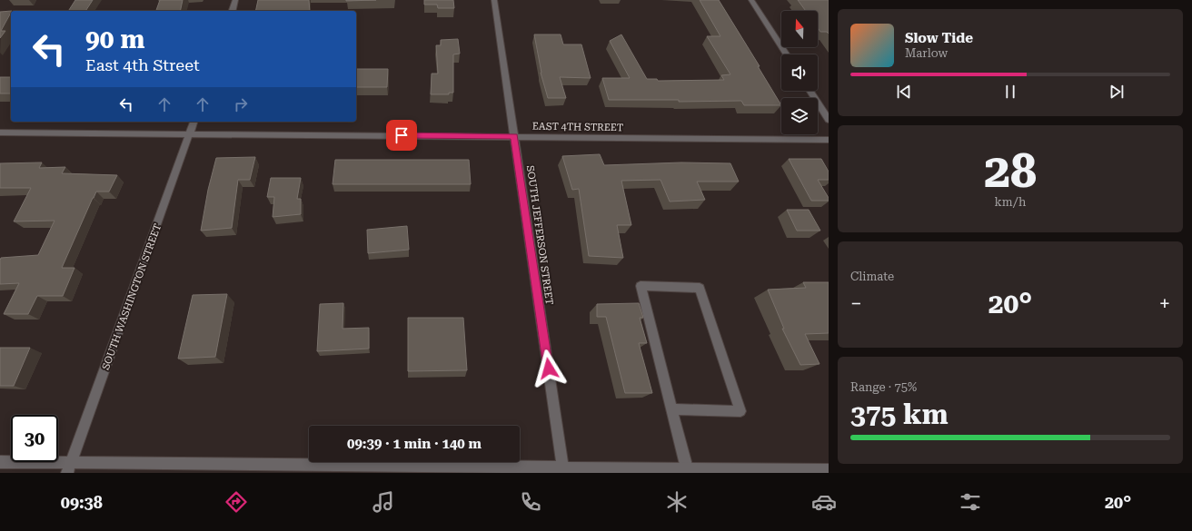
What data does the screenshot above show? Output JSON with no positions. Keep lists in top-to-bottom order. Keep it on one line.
{"streets":{"street":["EAST 4TH STREET","SOUTH JEFFERSON STREET","SOUTH WASHINGTON STREET"]},"crossings":[["EAST 4TH STREET","SOUTH JEFFERSON STREET"],["EAST 4TH STREET","SOUTH WASHINGTON STREET"]],"north":"top","page":{"turn":["90 m","East 4th Street"],"song":["Slow Tide","Marlow"],"tile":[["28","km/h"],"Climate",["Range · 75%","375 km"]],"heat":["−","20°","+"],"limit":"30","trip":"09:39 · 1 min · 140 m","tabs":["09:38","20°"]}}
